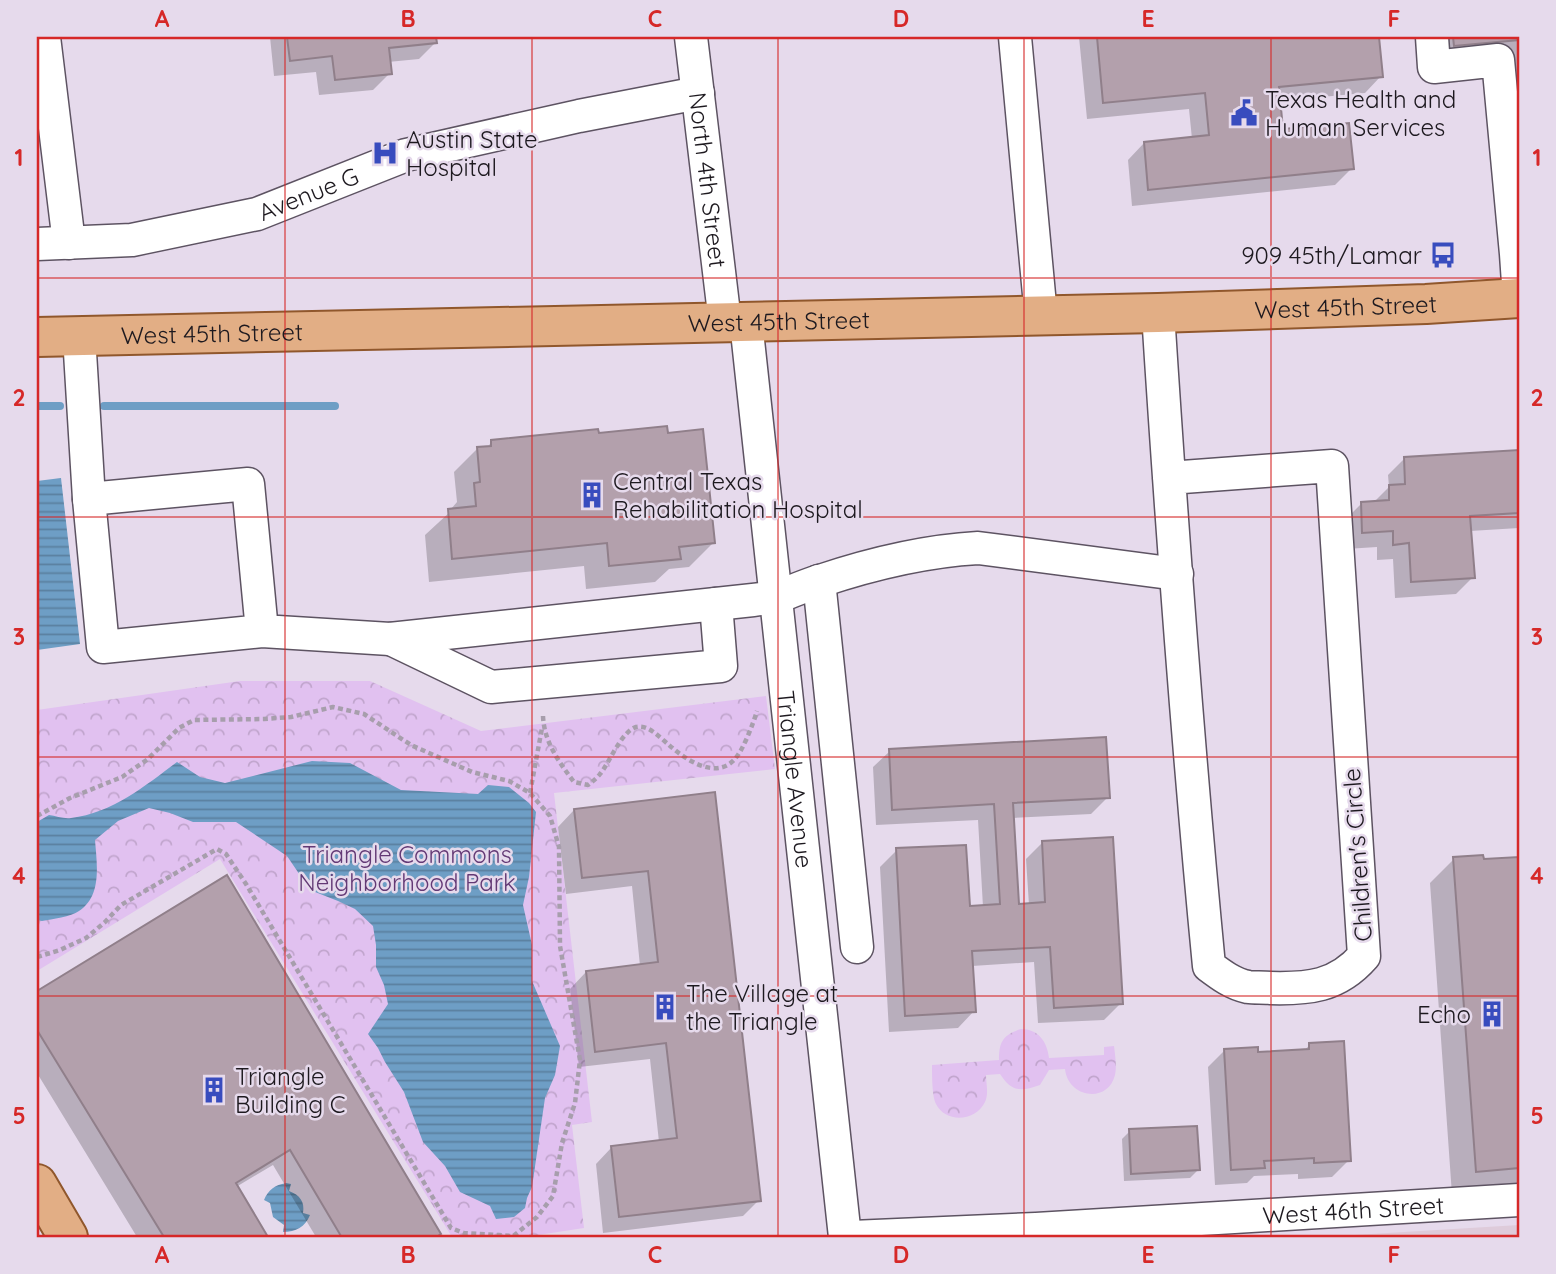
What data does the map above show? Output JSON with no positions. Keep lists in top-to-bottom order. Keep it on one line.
{"streets":{"main road":["West 45th Street"],"street":["North 4th Street","Avenue G","Triangle Avenue","Children's Circle","West 46th Street"]},"crossings":[["North 4th Street","Avenue G"],["North 4th Street","West 45th Street"],["North 4th Street","Triangle Avenue"],["West 45th Street","Triangle Avenue"],["West 45th Street","Children's Circle"]],"parks":["Triangle Commons Neighborhood Park"],"places":{"public building":["Texas Health and Human Services"],"hospital":["Austin State Hospital"],"bus stop":["909 45th/Lamar"],"building":["Central Texas Rehabilitation Hospital","The Village at the Triangle","Echo","Triangle Building C"]},"grid":{"columns":["A","B","C","D","E","F"],"rows":["1","2","3","4","5"]}}
